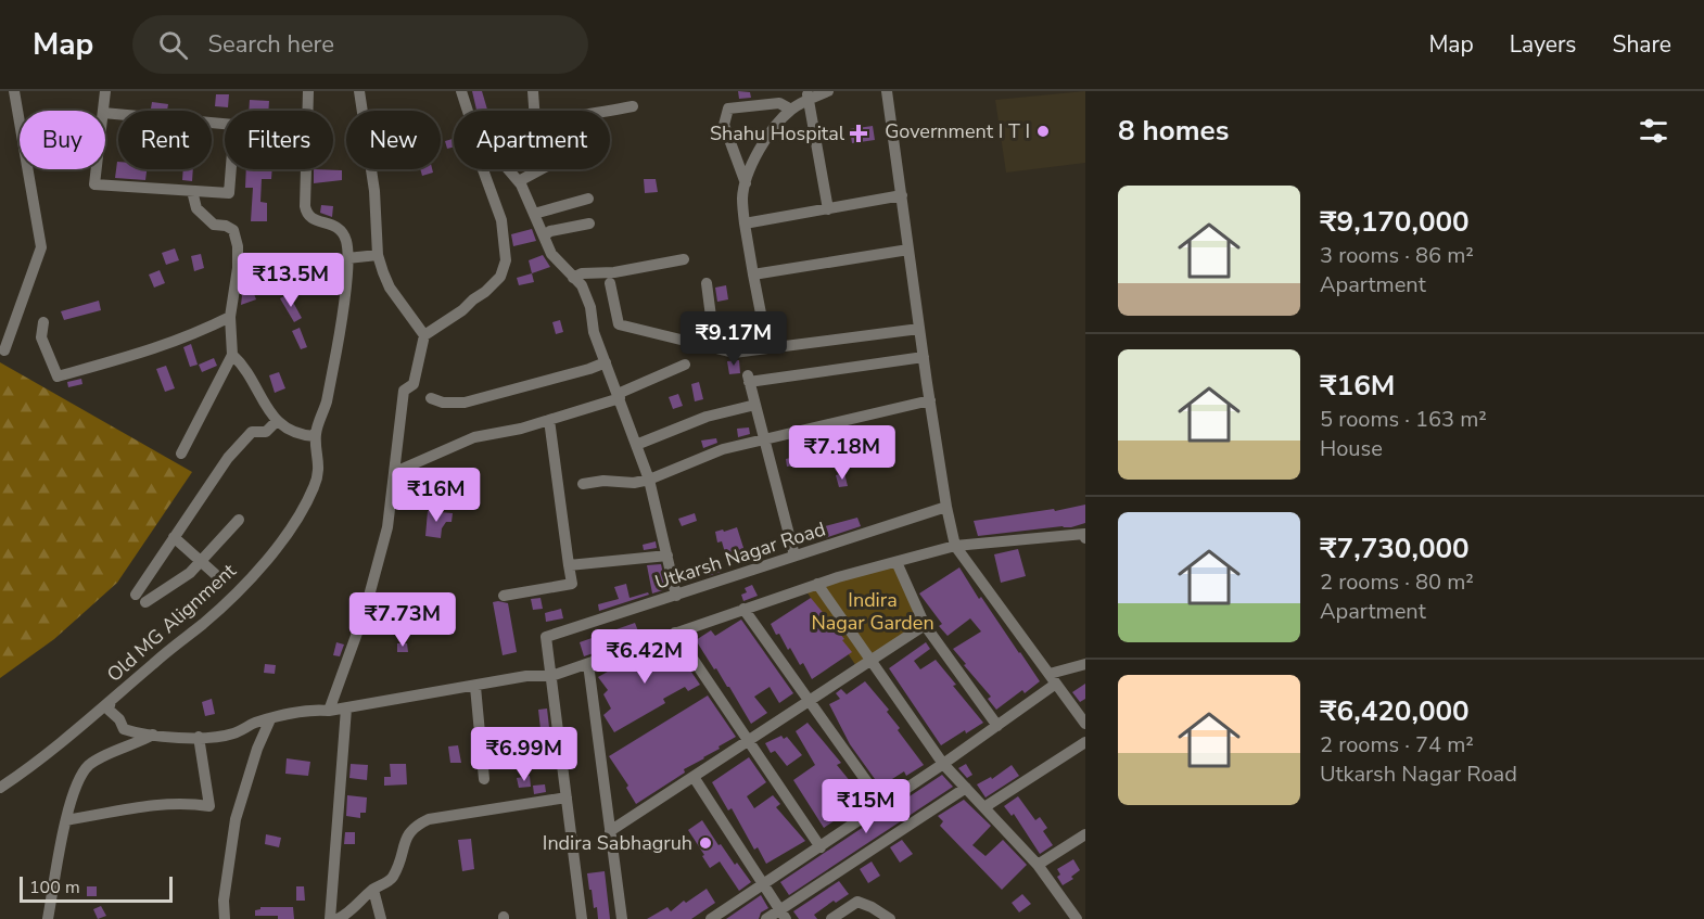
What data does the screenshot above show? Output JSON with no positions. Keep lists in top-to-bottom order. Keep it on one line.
{"streets":{"street":["Utkarsh Nagar Road","Old MG Alignment"]},"parks":["Indira Nagar Garden"],"places":{"other":["Government I T I","Indira Sabhagruh"],"health":["Shahu Hospital"]},"scale_bar":"100 m","page":{"header":"Map","search":"Search here","nav":["Map","Layers","Share"],"heading":"8 homes","chip":["Buy","Rent","Filters","New","Apartment"],"list":[{"name":"₹9,170,000","note":"3 rooms · 86 m² · Apartment"},{"name":"₹16M","note":"5 rooms · 163 m² · House"},{"name":"₹7,730,000","note":"2 rooms · 80 m² · Apartment"},{"name":"₹6,420,000","note":"2 rooms · 74 m² · Utkarsh Nagar Road"}],"price":["₹13.5M","₹9.17M","₹7.18M","₹16M","₹7.73M","₹6.42M","₹6.99M","₹15M"],"scale":"100 m"}}
